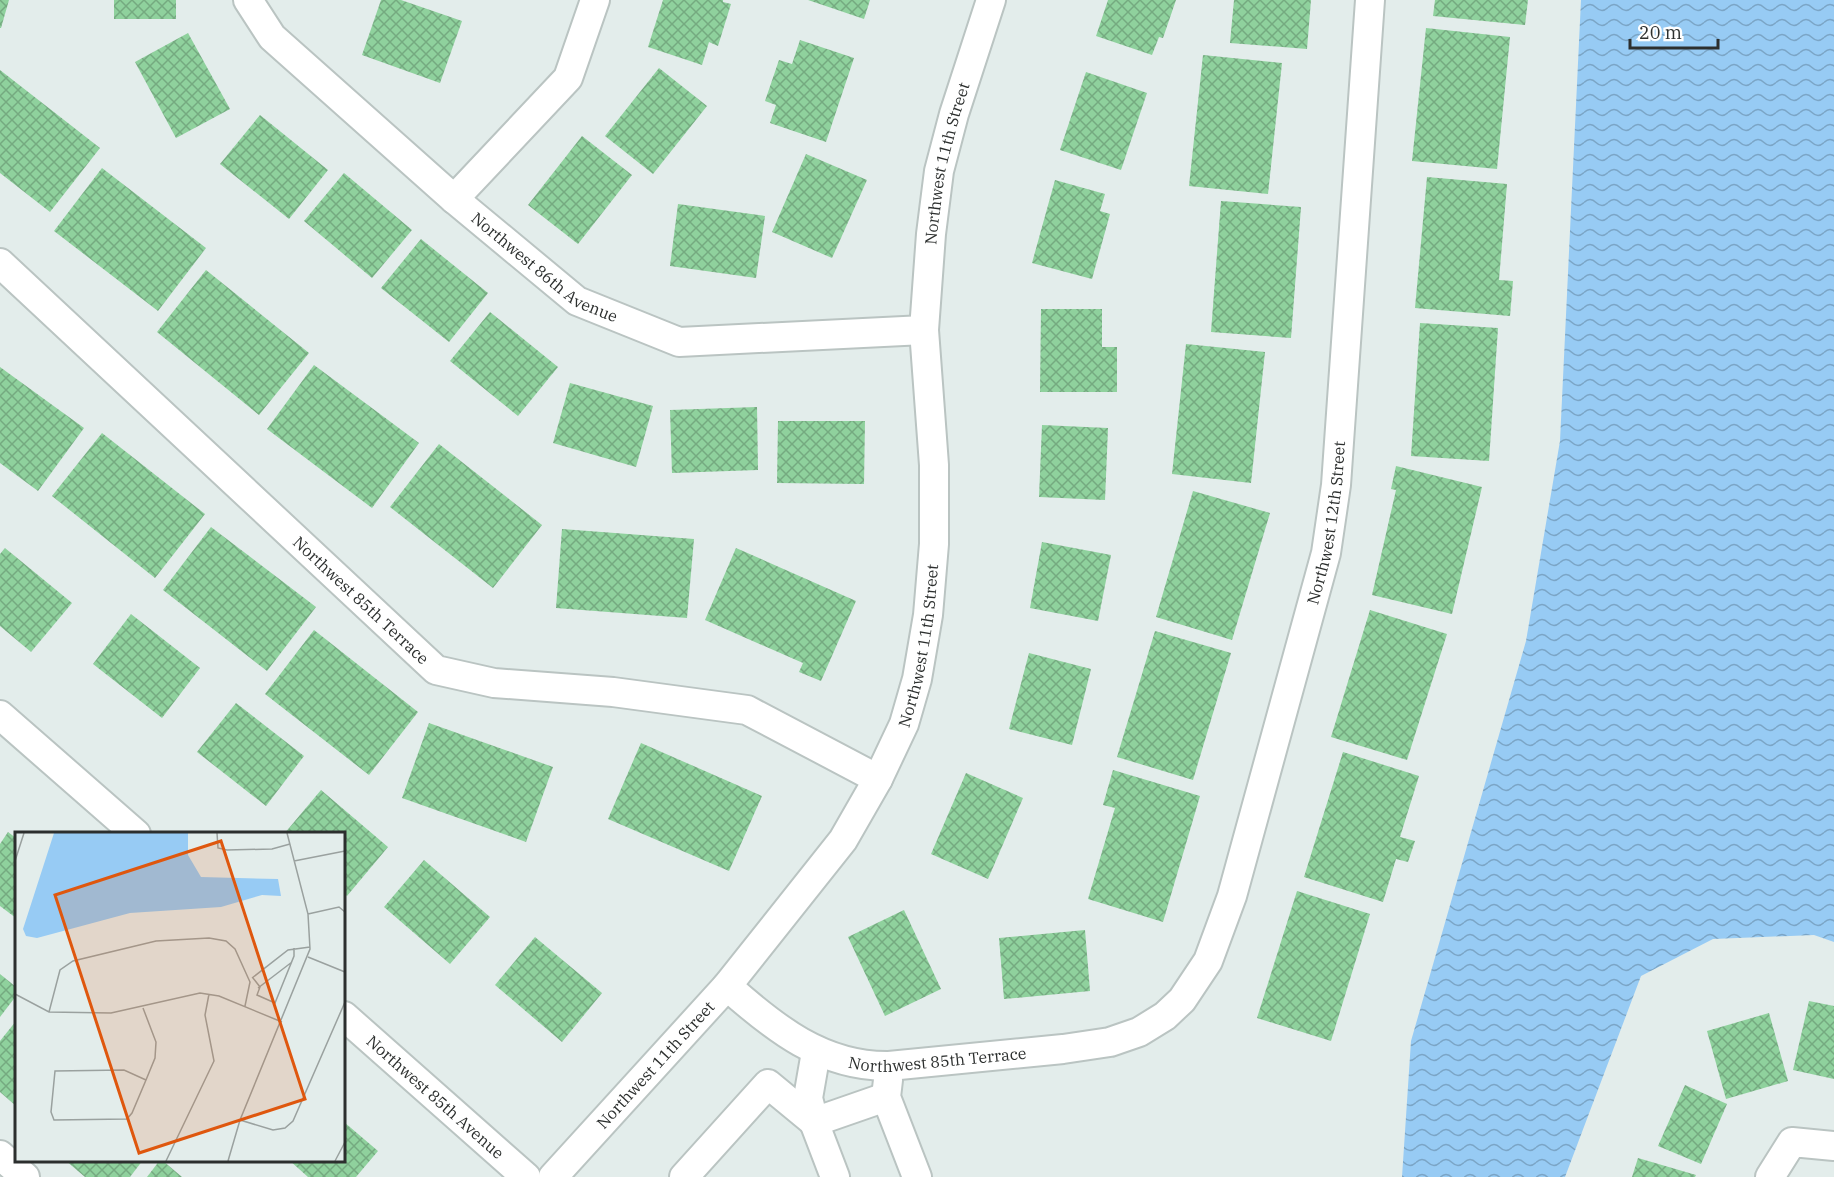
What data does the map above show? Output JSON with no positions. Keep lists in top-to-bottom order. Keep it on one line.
{"streets":{"street":["Northwest 11th Street","Northwest 86th Avenue","Northwest 12th Street","Northwest 85th Terrace","Northwest 85th Avenue"]},"crossings":[["Northwest 11th Street","Northwest 86th Avenue"],["Northwest 11th Street","Northwest 85th Terrace"],["Northwest 12th Street","Northwest 85th Terrace"]],"scale_bar":"20 m"}
